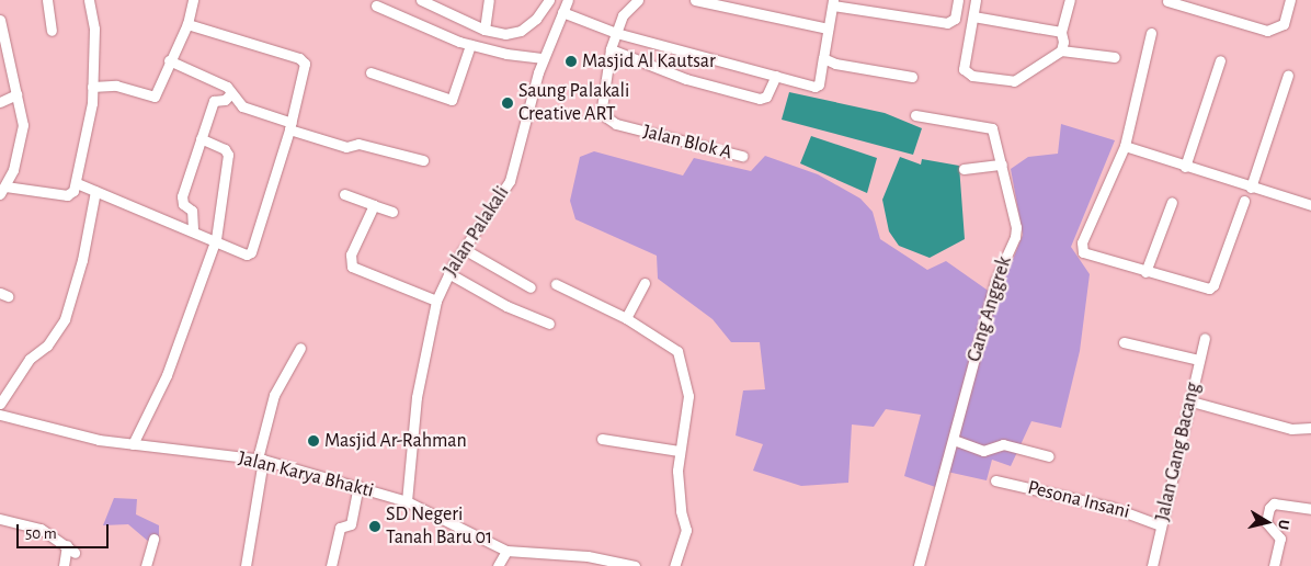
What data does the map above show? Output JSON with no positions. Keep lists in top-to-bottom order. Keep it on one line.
{"streets":{"street":["Jalan Blok A","Jalan Palakali","Gang Anggrek","Jalan Gang Bacang","Jalan Karya Bhakti","Pesona Insani"]},"crossings":[["Jalan Palakali","Jalan Karya Bhakti"],["Jalan Gang Bacang","Pesona Insani"]],"places":["Masjid Al Kautsar","Saung Palakali Creative ART","Masjid Ar-Rahman","SD Negeri Tanah Baru 01"],"scale_bar":"50 m","north":"right"}
